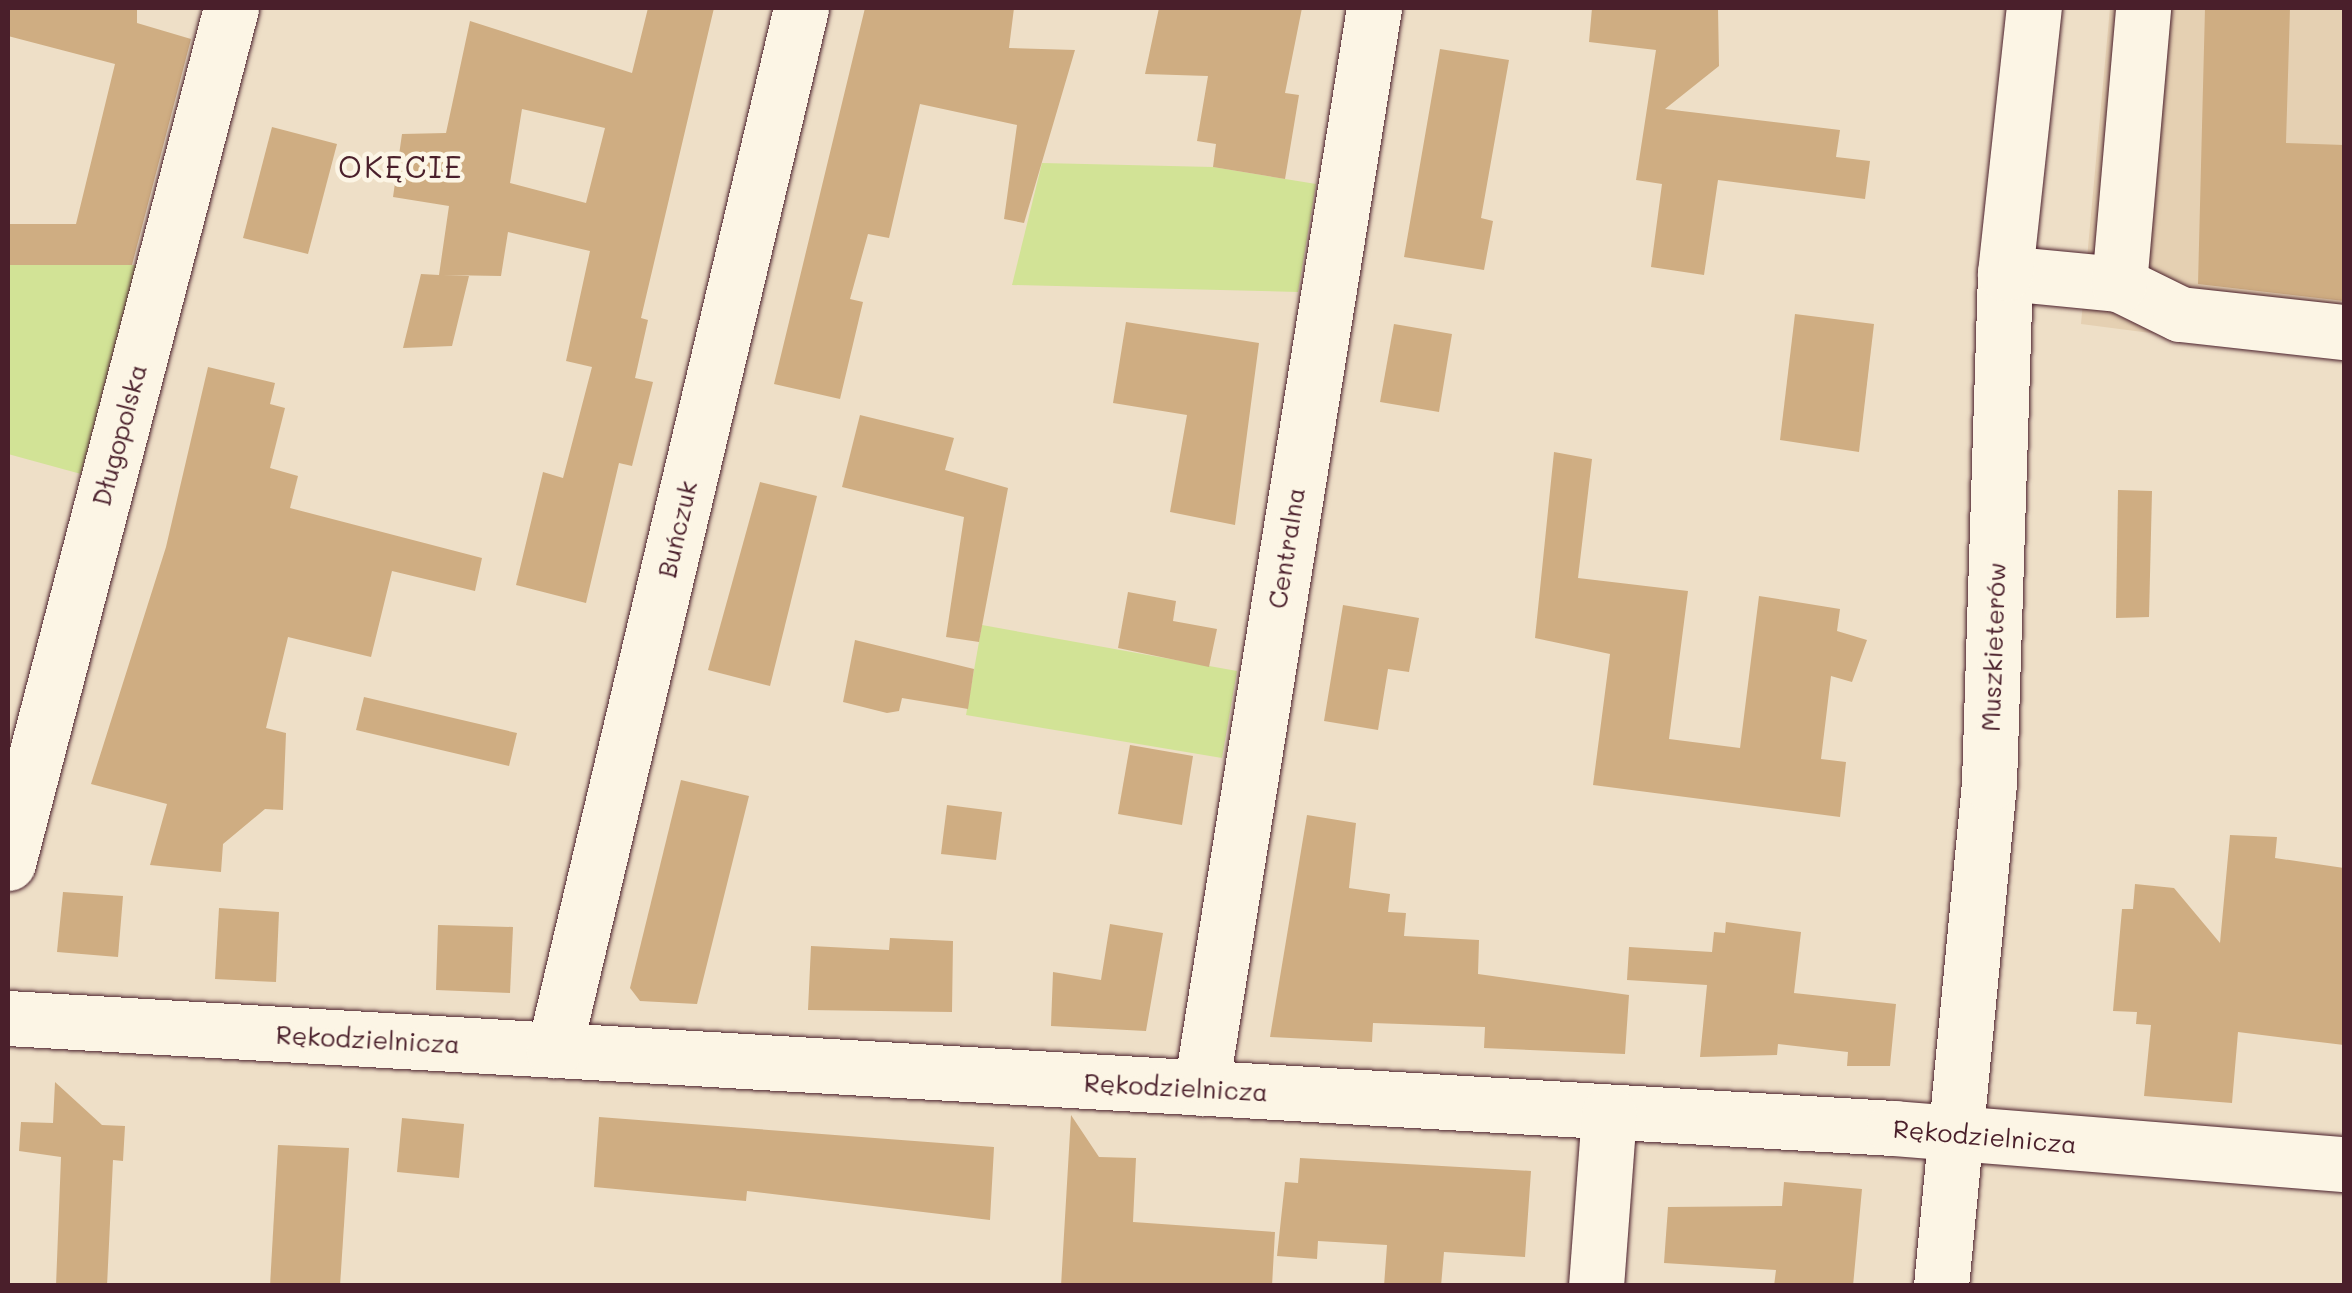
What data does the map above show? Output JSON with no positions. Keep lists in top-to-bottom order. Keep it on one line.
{"streets":{"street":["Długopolska","Buńczuk","Centralna","Muszkieterów","Rękodzielnicza"]},"crossings":[["Buńczuk","Rękodzielnicza"],["Centralna","Rękodzielnicza"],["Muszkieterów","Rękodzielnicza"]],"districts":["OKĘCIE"]}
